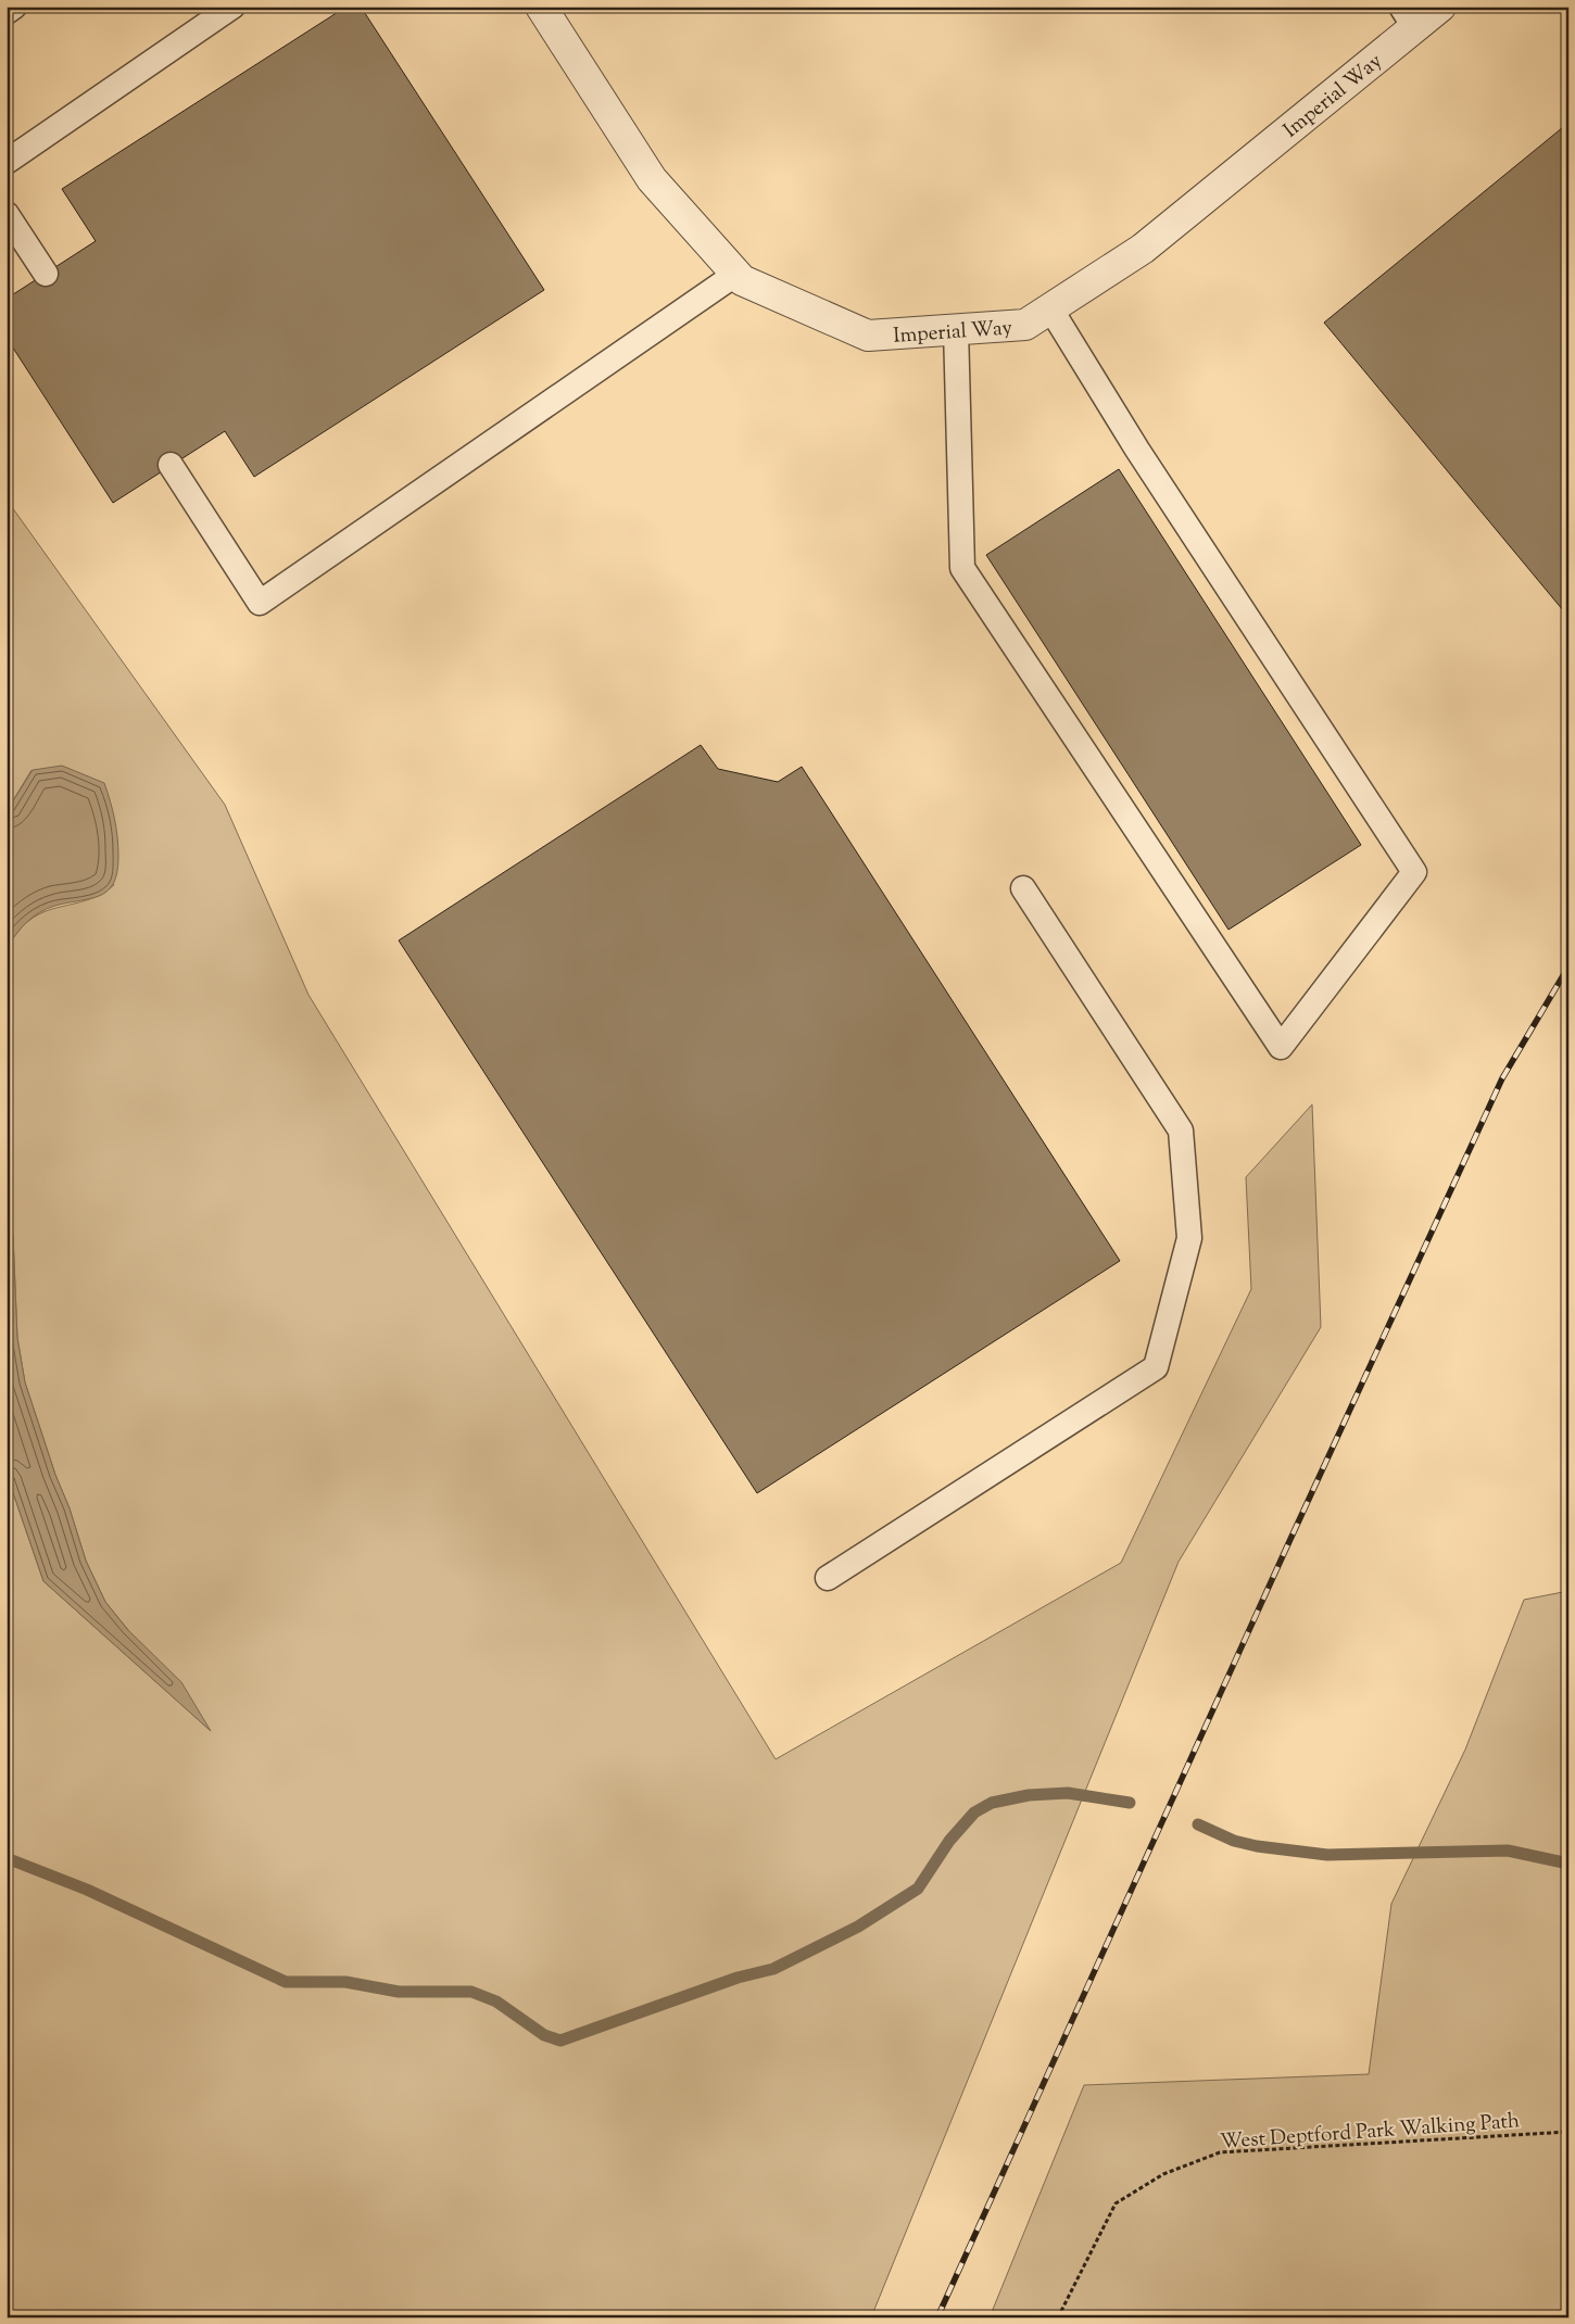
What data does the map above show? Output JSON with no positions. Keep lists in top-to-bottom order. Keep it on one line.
{"streets":{"street":["Imperial Way"],"path":["West Deptford Park Walking Path"]}}
